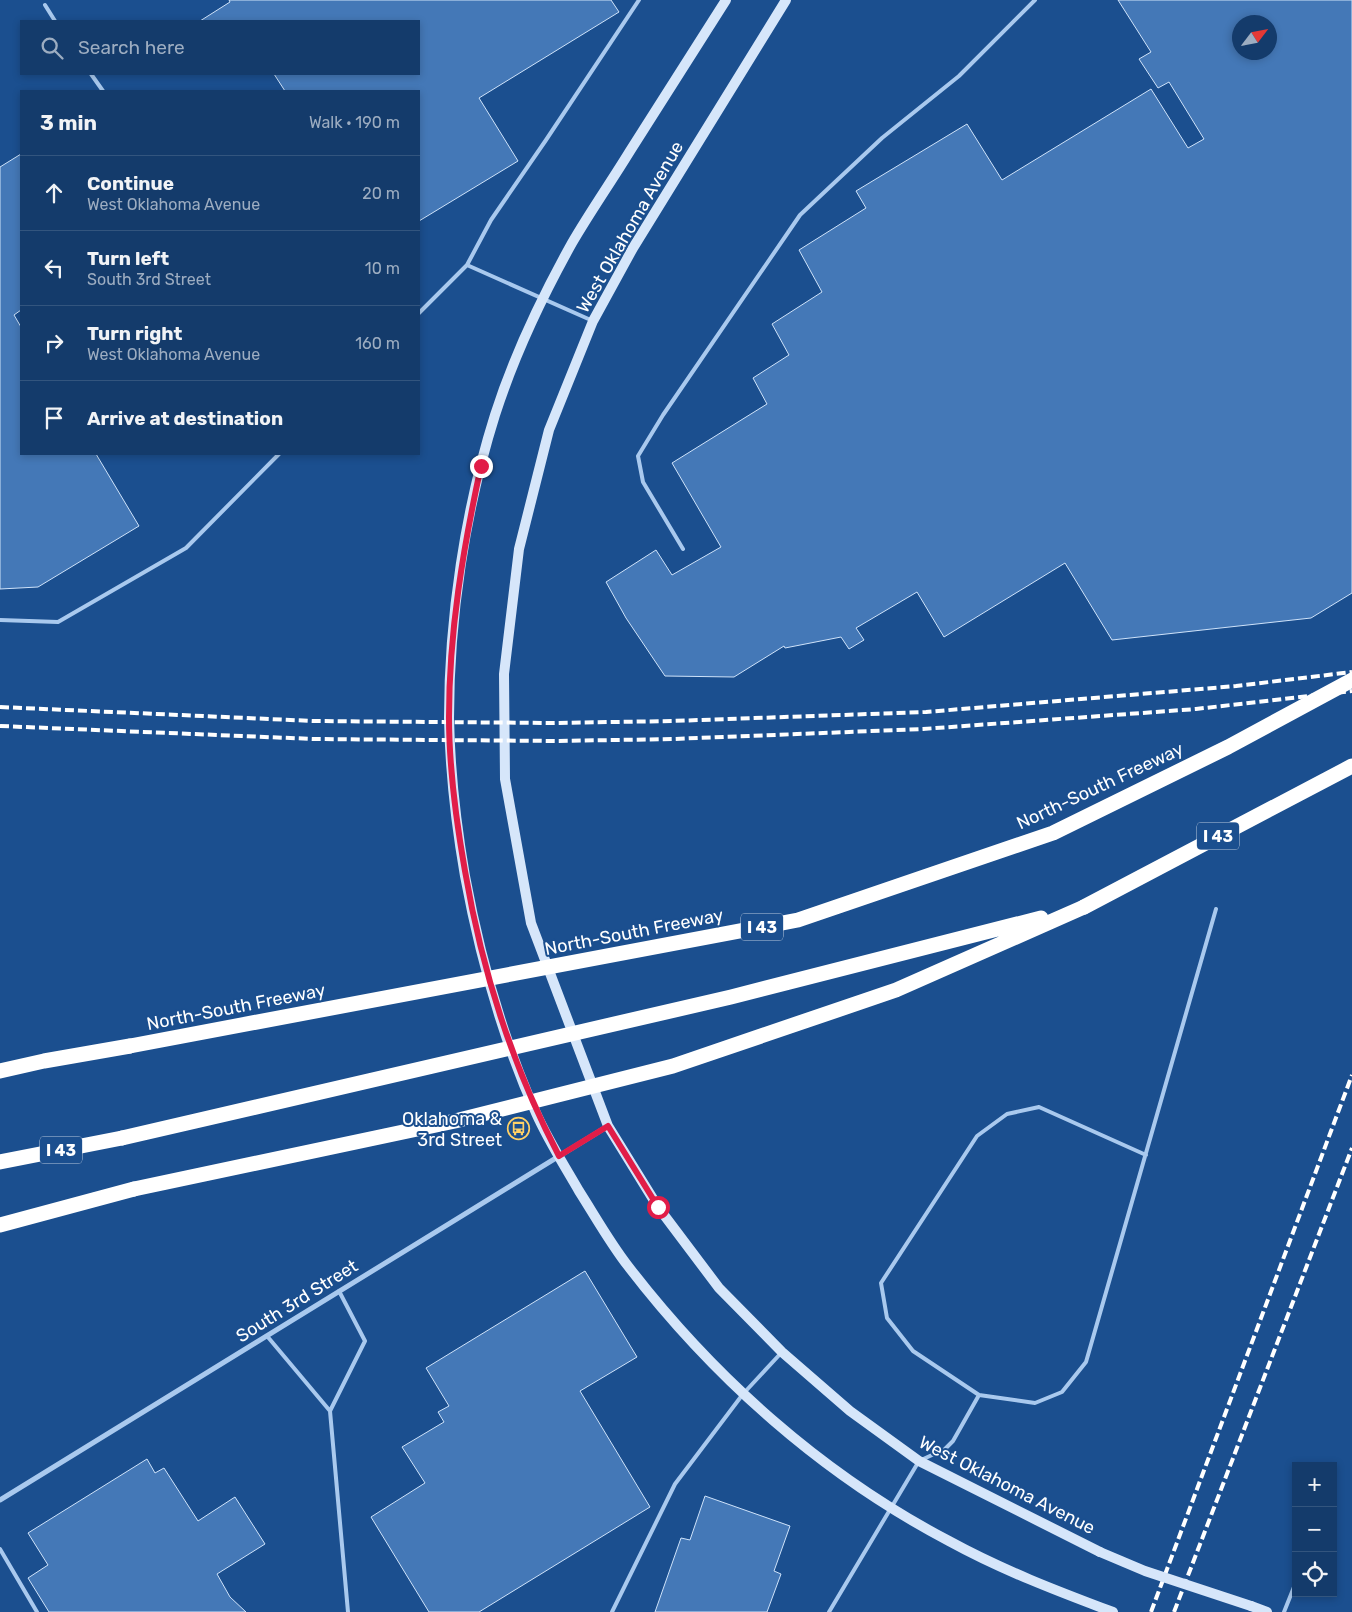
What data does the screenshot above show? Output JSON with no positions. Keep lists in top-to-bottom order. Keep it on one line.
{"streets":{"highway":["North-South Freeway","I 43"],"main road":["West Oklahoma Avenue"],"street":["South 3rd Street"]},"crossings":[["West Oklahoma Avenue","South 3rd Street"]],"places":{"bus stop":["Oklahoma & 3rd Street"]},"north":"top right","page":{"search":"Search here","heading":["3 min","Walk · 190 m"],"list":[["Continue","West Oklahoma Avenue","20 m"],["Turn left","South 3rd Street","10 m"],["Turn right","West Oklahoma Avenue","160 m"],"Arrive at destination"],"map_buttons":["+","−"]}}
